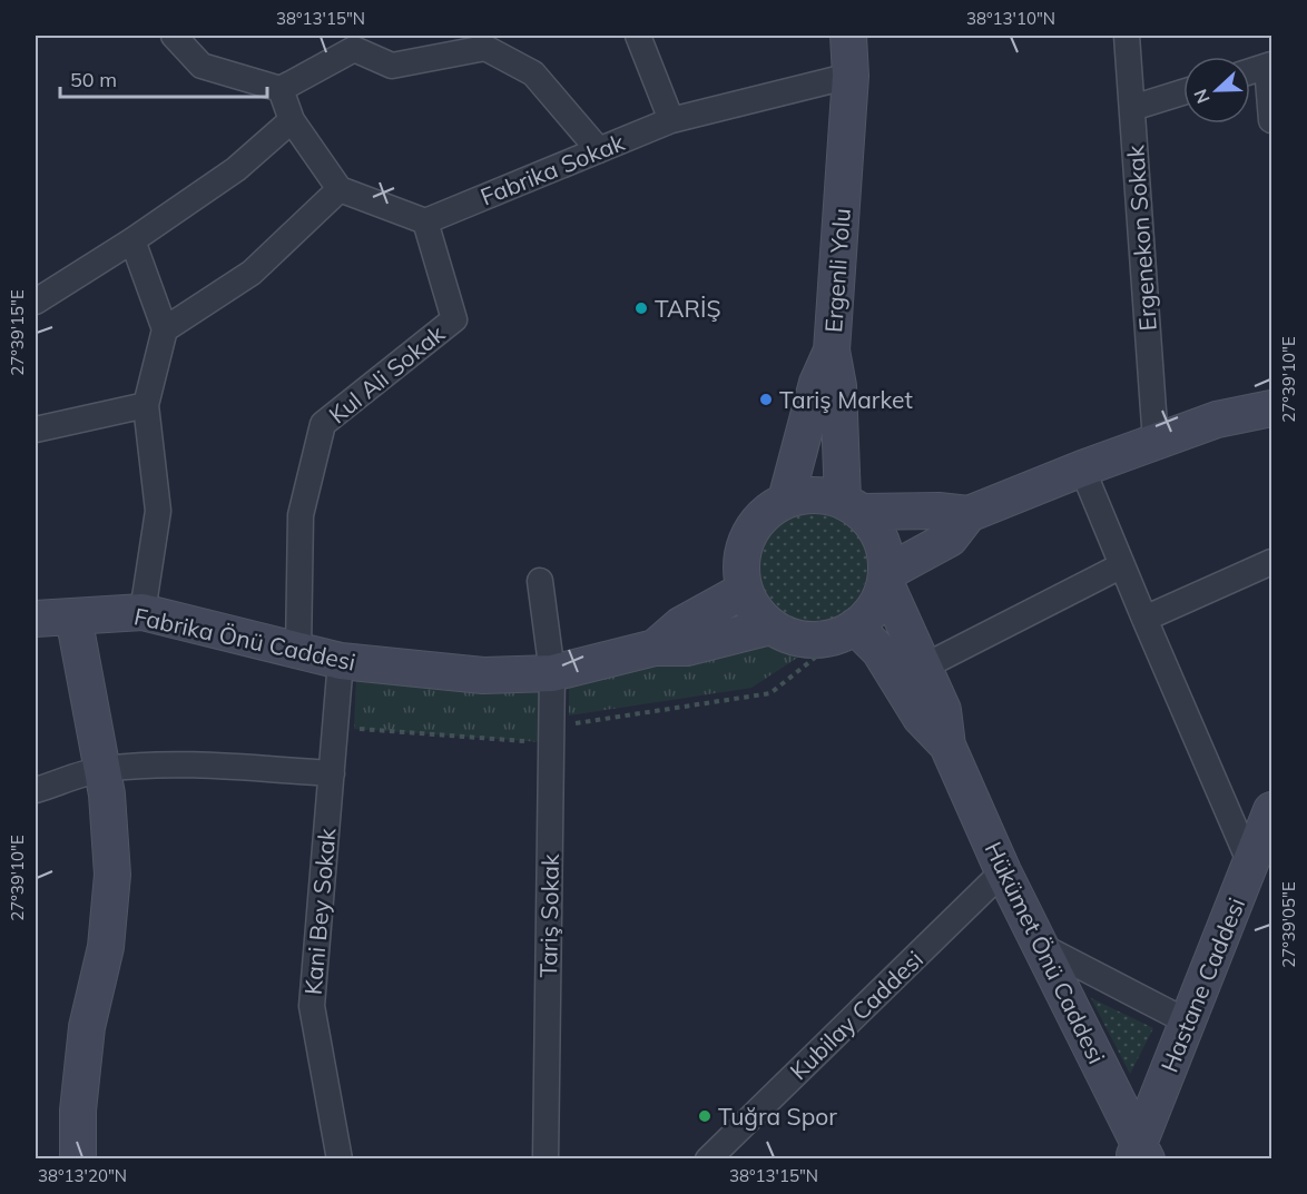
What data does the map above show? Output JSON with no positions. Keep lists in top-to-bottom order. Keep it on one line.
{"streets":{"street":["Fabrika Sokak","Ergenekon Sokak","Ergenli Yolu","Kul Ali Sokak","Fabrika Önü Caddesi","Kani Bey Sokak","Tariş Sokak","Hükümet Önü Caddesi","Hastane Caddesi","Kubilay Caddesi"]},"crossings":[["Fabrika Sokak","Ergenli Yolu"],["Fabrika Sokak","Kul Ali Sokak"],["Ergenli Yolu","Fabrika Önü Caddesi"],["Ergenli Yolu","Hükümet Önü Caddesi"],["Kul Ali Sokak","Fabrika Önü Caddesi"],["Fabrika Önü Caddesi","Kani Bey Sokak"],["Fabrika Önü Caddesi","Tariş Sokak"],["Fabrika Önü Caddesi","Hükümet Önü Caddesi"],["Hükümet Önü Caddesi","Hastane Caddesi"],["Hükümet Önü Caddesi","Kubilay Caddesi"]],"places":["TARİŞ","Tariş Market","Tuğra Spor"],"scale_bar":"50 m","north":"left","coordinates":["38°13'15\"N","38°13'10\"N","27°39'15\"E","27°39'10\"E","27°39'05\"E","38°13'20\"N"]}
